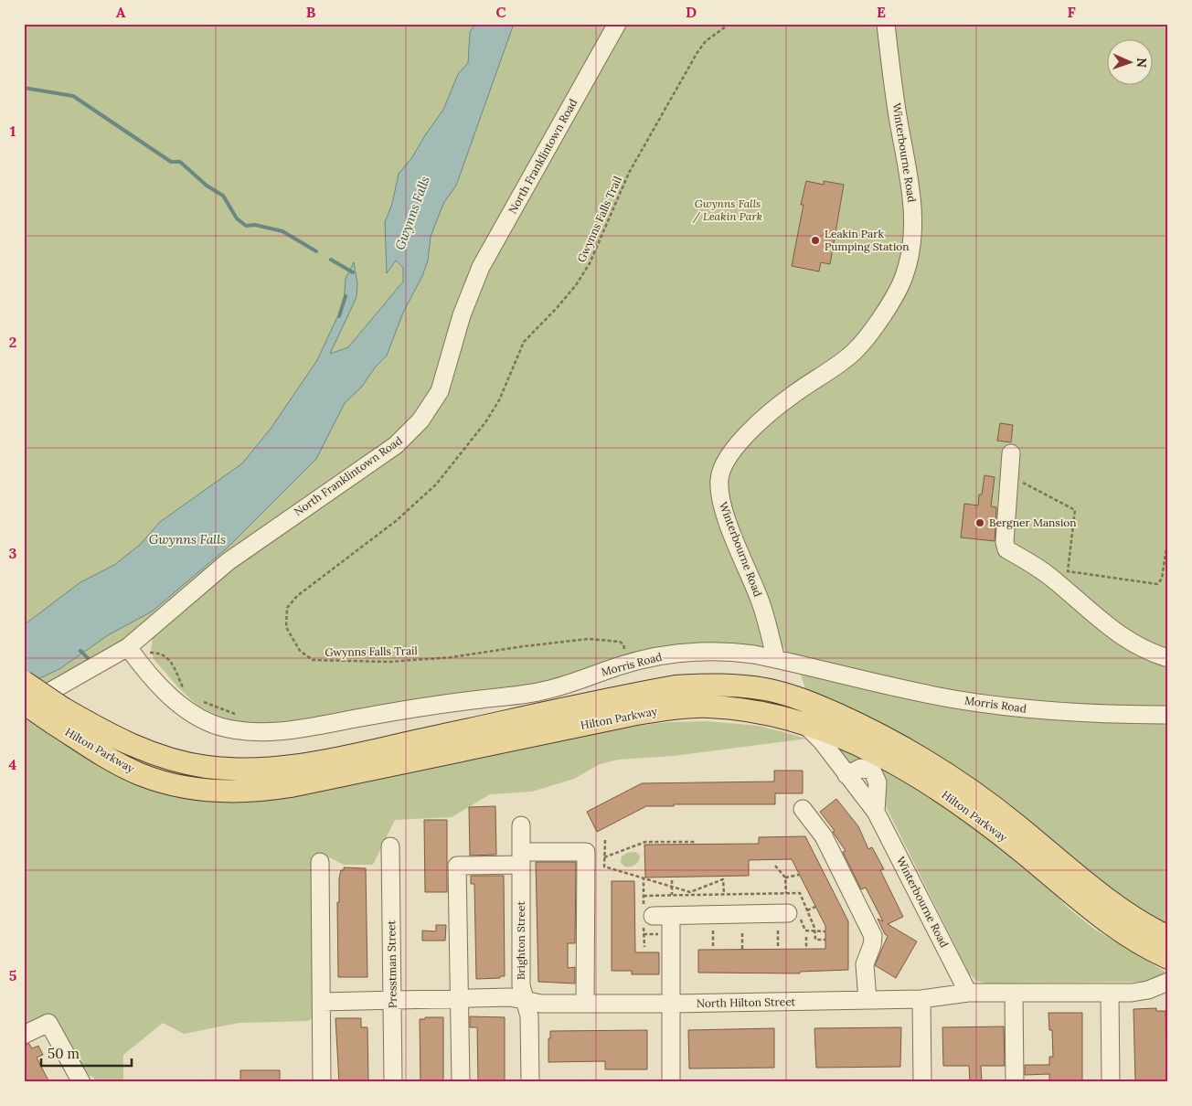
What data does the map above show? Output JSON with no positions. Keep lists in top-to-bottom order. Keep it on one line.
{"streets":{"main road":["Hilton Parkway"],"street":["Winterbourne Road","North Franklintown Road","Morris Road","Brighton Street","Presstman Street","North Hilton Street"],"path":["Gwynns Falls Trail"]},"crossings":[["Winterbourne Road","Morris Road"],["Winterbourne Road","Hilton Parkway"],["Winterbourne Road","North Hilton Street"],["North Franklintown Road","Morris Road"],["North Franklintown Road","Hilton Parkway"],["Brighton Street","North Hilton Street"],["Presstman Street","North Hilton Street"]],"water":["Gwynns Falls"],"parks":["Gwynns Falls / Leakin Park"],"places":["Leakin Park Pumping Station","Bergner Mansion"],"scale_bar":"50 m","north":"right","grid":{"columns":["A","B","C","D","E","F"],"rows":["1","2","3","4","5"]}}
